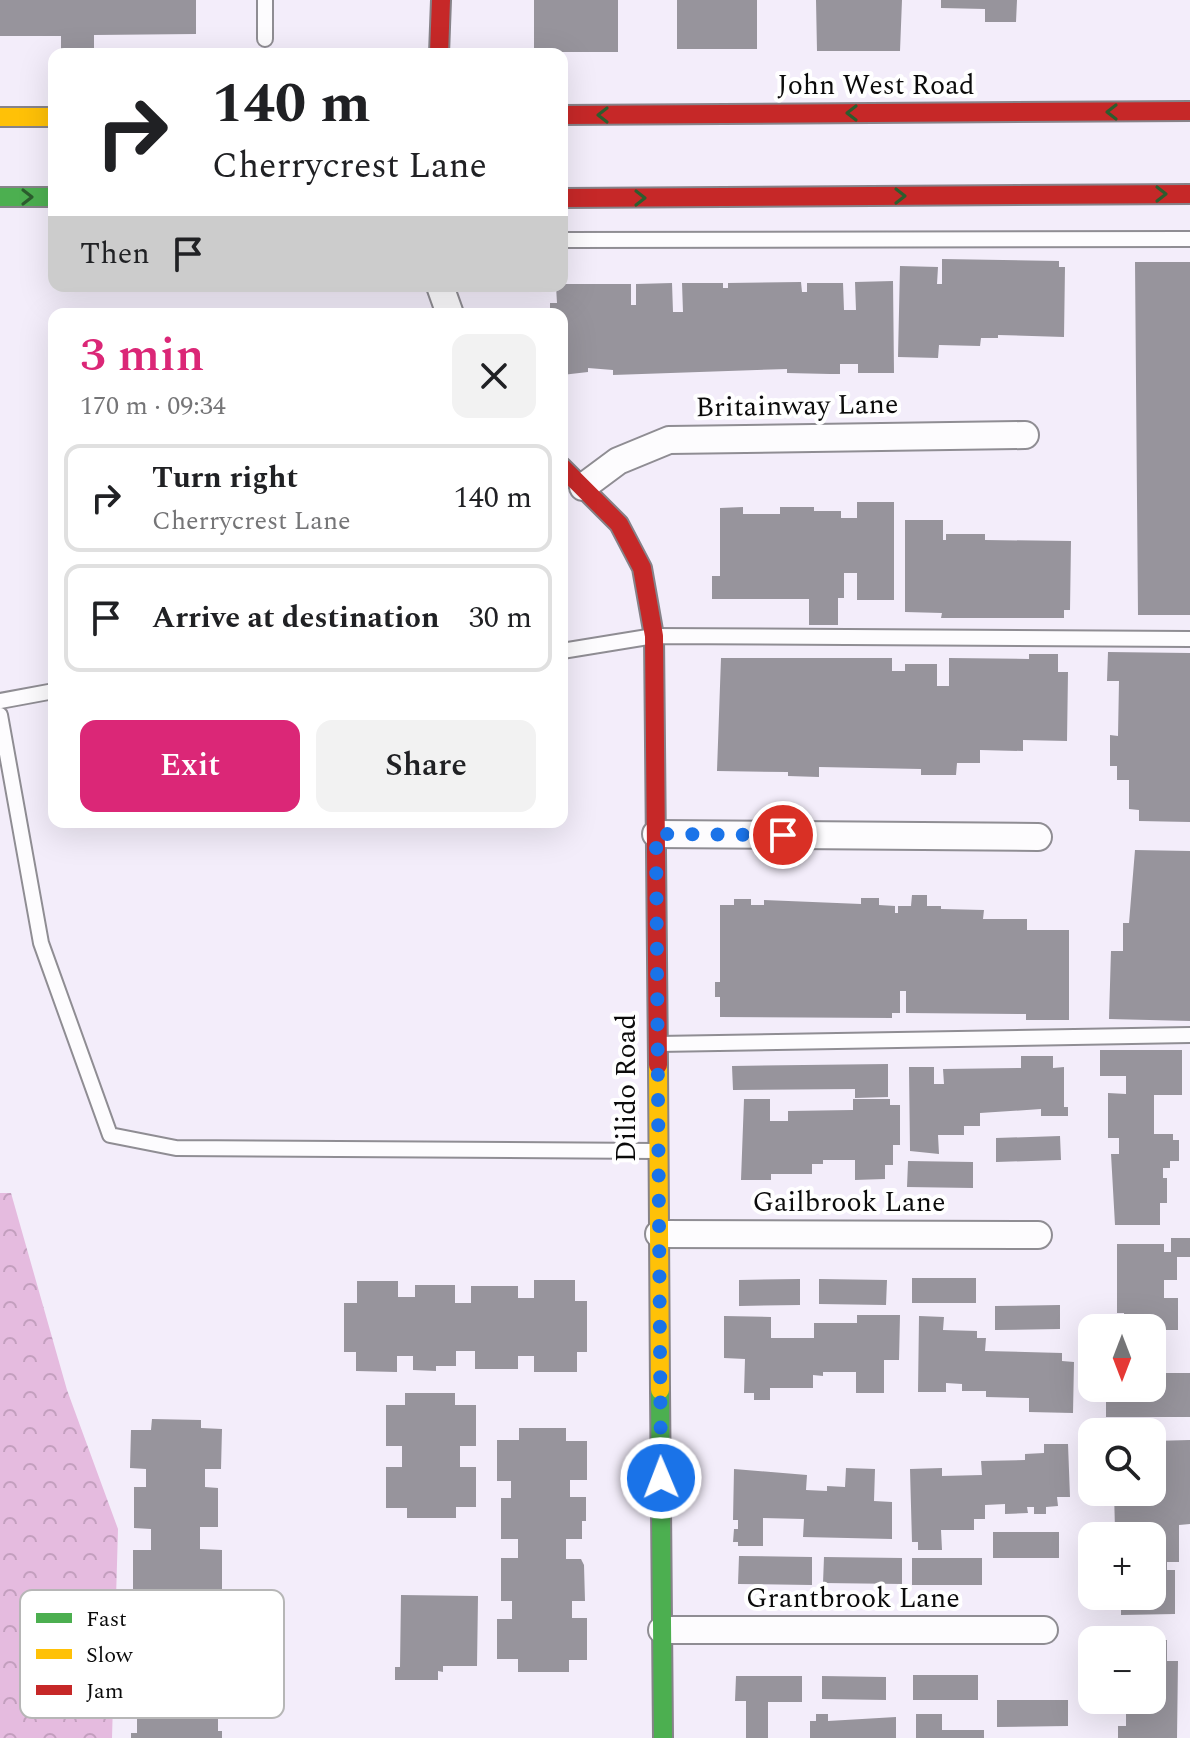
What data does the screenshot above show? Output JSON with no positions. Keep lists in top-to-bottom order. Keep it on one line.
{"streets":{"street":["John West Road","Britainway Lane","Dilido Road","Gailbrook Lane","Grantbrook Lane"]},"crossings":[["Britainway Lane","Dilido Road"],["Dilido Road","Gailbrook Lane"],["Dilido Road","Grantbrook Lane"]],"legend":["Fast","Slow","Jam"],"north":"bottom","page":{"turn":["140 m","Cherrycrest Lane"],"then":"Then","heading":["3 min","170 m · 09:34"],"list":[{"name":"Turn right","note":"Cherrycrest Lane","value":"140 m"},{"name":"Arrive at destination","value":"30 m"}],"buttons":["Exit","Share"],"map_buttons":["+","−"]}}
